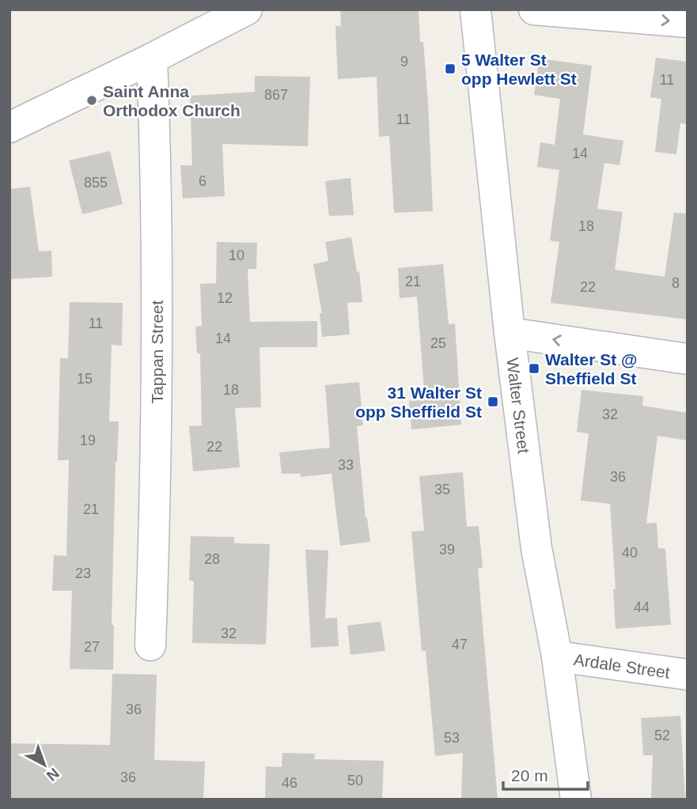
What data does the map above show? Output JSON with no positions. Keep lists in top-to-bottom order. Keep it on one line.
{"streets":{"street":["Tappan Street","Walter Street","Ardale Street"]},"crossings":[["Walter Street","Ardale Street"]],"places":{"transit":["5 Walter St opp Hewlett St","Walter St @ Sheffield St","31 Walter St opp Sheffield St"],"other":["Saint Anna Orthodox Church"]},"house_numbers":["9","11","867","11","14","6","855","18","10","21","8","22","12","11","14","25","15","18","32","19","22","33","36","35","21","39","40","28","23","44","32","47","27","36","52","53","36","50","46"],"scale_bar":"20 m","north":"bottom right"}
